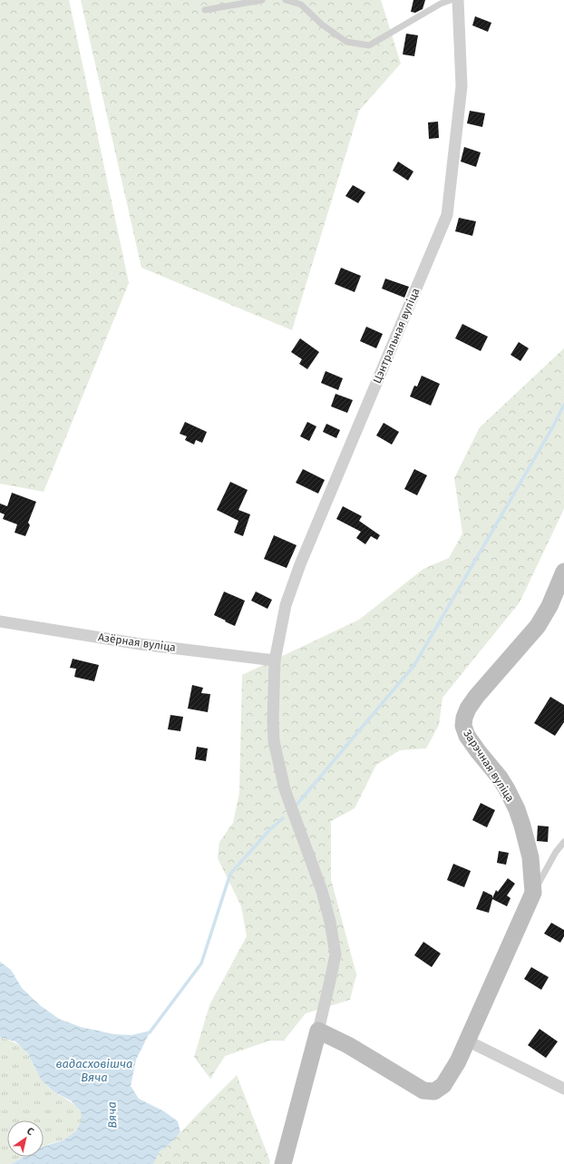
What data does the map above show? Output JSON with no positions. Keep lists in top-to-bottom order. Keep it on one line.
{"streets":{"street":["Цэнтральная вуліца","Азёрная вуліца","Зарэчная вуліца"]},"crossings":[["Цэнтральная вуліца","Азёрная вуліца"],["Цэнтральная вуліца","Зарэчная вуліца"]],"water":["вадасховішча Вяча","Вяча"],"north":"top right"}
